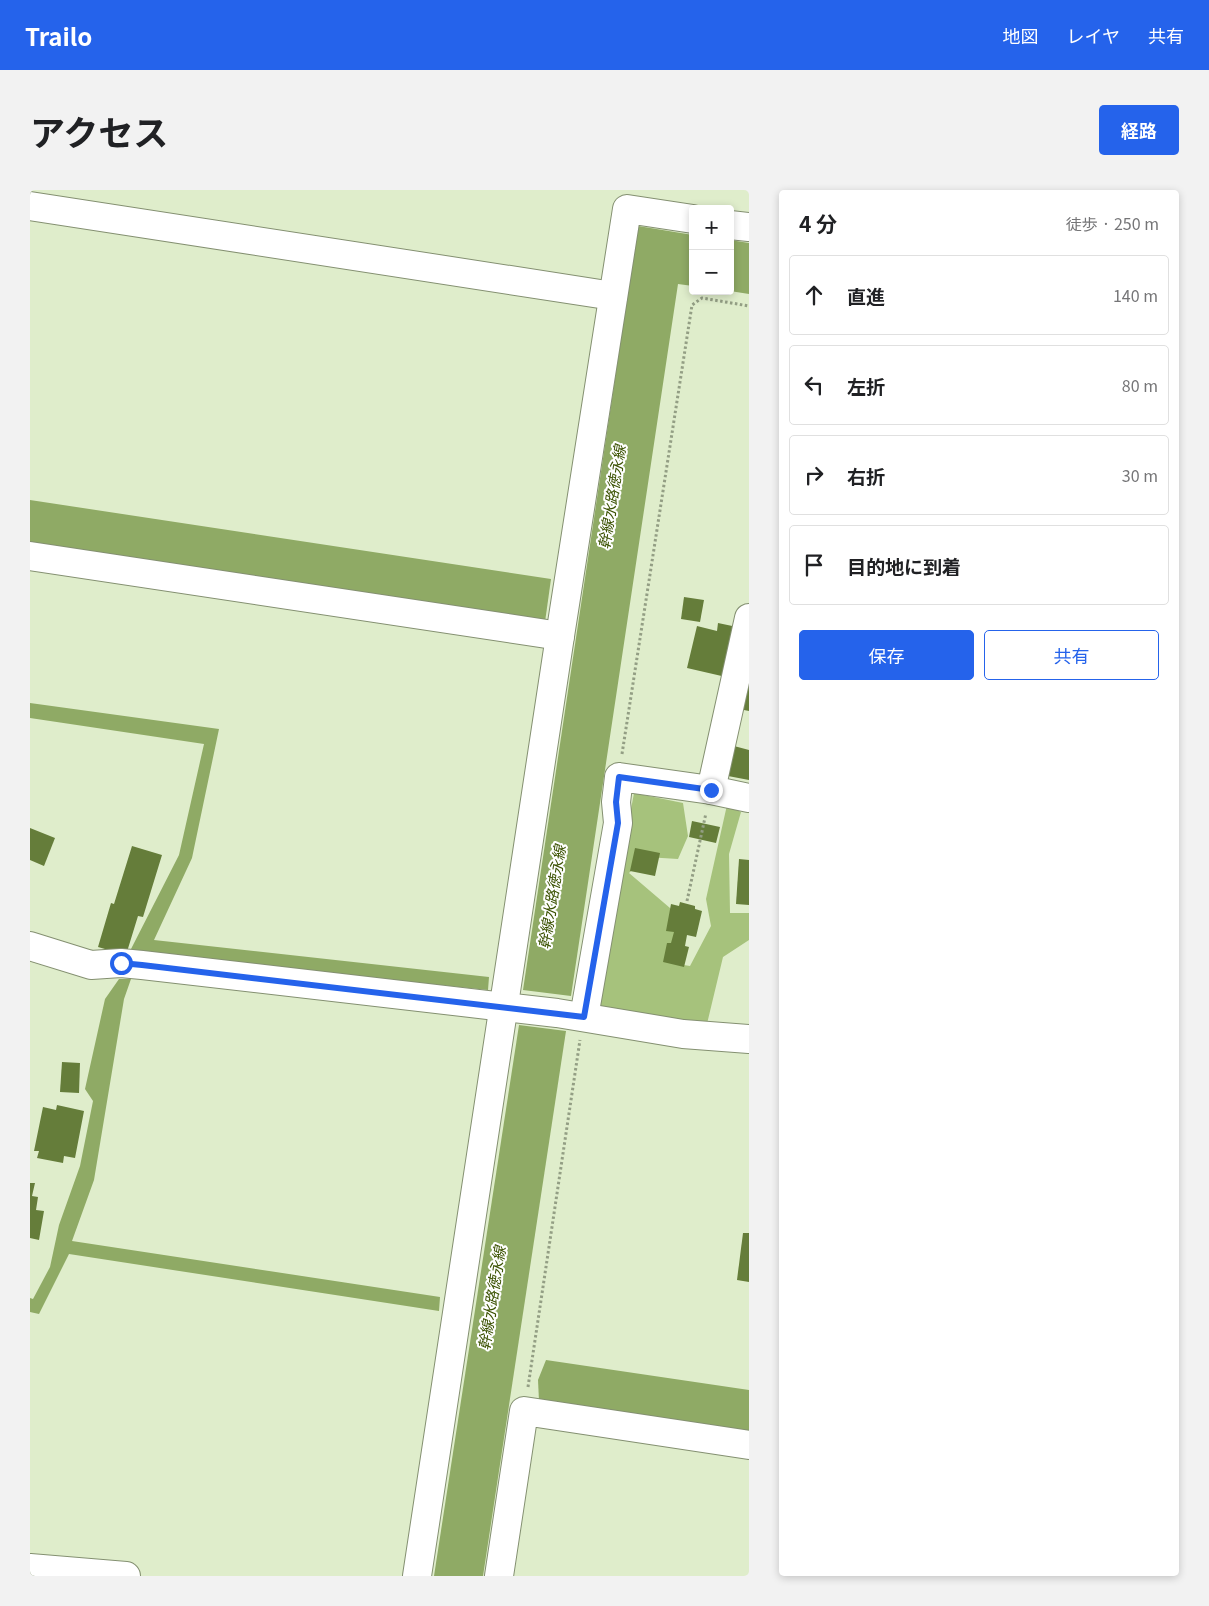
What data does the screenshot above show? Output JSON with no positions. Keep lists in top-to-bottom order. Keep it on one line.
{"water":["幹線水路徳永線"],"page":{"header":"Trailo","nav":["地図","レイヤ","共有"],"title":"アクセス","buttons":["経路",["保存","共有"]],"heading":["4 分","徒歩 · 250 m"],"map_buttons":["+","−"],"list":[["直進","140 m"],["左折","80 m"],["右折","30 m"],"目的地に到着"]}}
